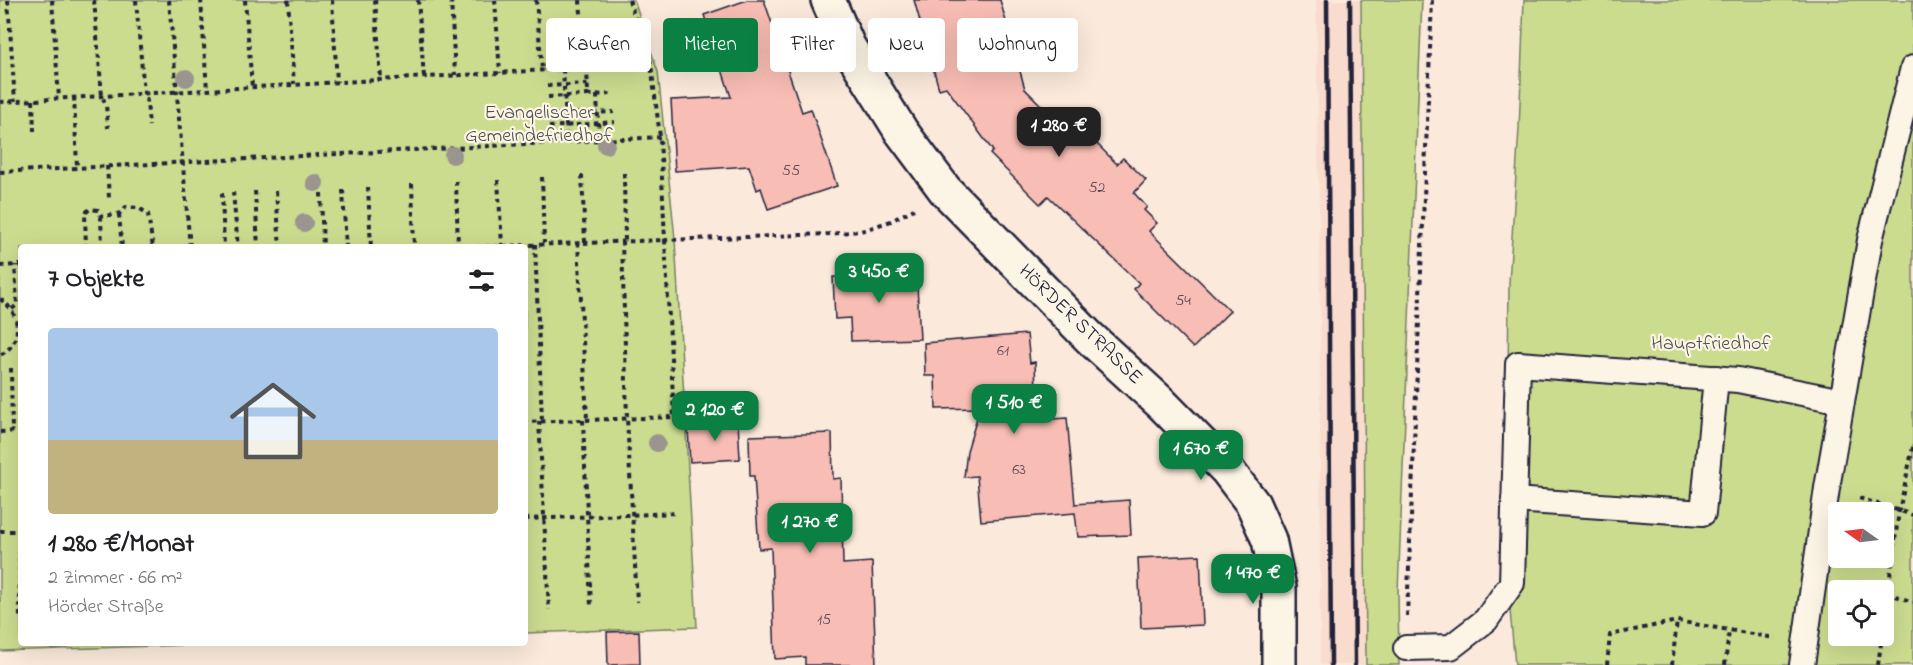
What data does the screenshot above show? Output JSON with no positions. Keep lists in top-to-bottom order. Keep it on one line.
{"streets":{"street":["HÖRDER STRASSE"]},"parks":["Evangelischer Gemeindefriedhof","Hauptfriedhof"],"house_numbers":["55","52","54","61","63","15"],"north":"left","page":{"chip":["Kaufen","Mieten","Filter","Neu","Wohnung"],"price":["1 280 €","3 450 €","1 510 €","2 120 €","1 670 €","1 270 €","1 470 €"],"heading":"7 Objekte","list":[{"name":"1 280 €/Monat","note":"2 Zimmer · 66 m² · Hörder Straße"}]}}
